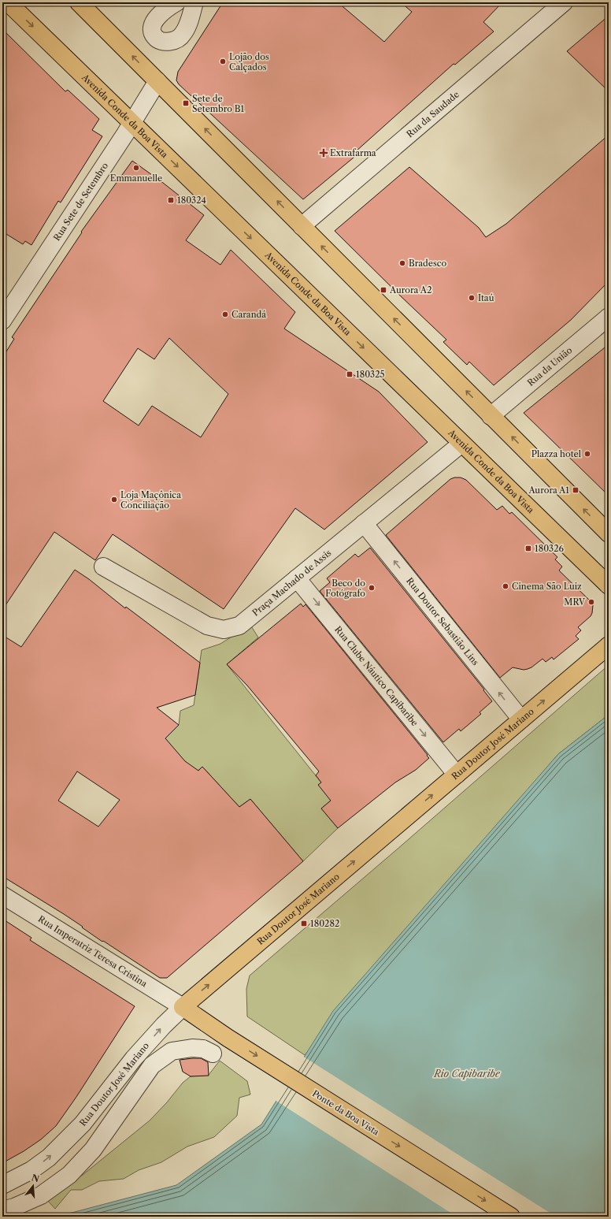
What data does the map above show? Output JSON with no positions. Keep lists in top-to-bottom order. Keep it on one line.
{"streets":{"main road":["Avenida Conde da Boa Vista","Rua Doutor José Mariano","Ponte da Boa Vista"],"street":["Rua da Saudade","Rua Sete de Setembro","Rua da União","Praça Machado de Assis","Rua Doutor Sebastião Lins","Rua Clube Náutico Capibaribe","Rua Imperatriz Teresa Cristina"]},"crossings":[["Avenida Conde da Boa Vista","Rua Sete de Setembro"],["Avenida Conde da Boa Vista","Praça Machado de Assis"],["Praça Machado de Assis","Rua Doutor Sebastião Lins"],["Praça Machado de Assis","Rua Clube Náutico Capibaribe"],["Rua Doutor Sebastião Lins","Rua Doutor José Mariano"],["Rua Clube Náutico Capibaribe","Rua Doutor José Mariano"],["Rua Doutor José Mariano","Rua Imperatriz Teresa Cristina"],["Rua Doutor José Mariano","Ponte da Boa Vista"],["Rua Imperatriz Teresa Cristina","Ponte da Boa Vista"]],"one_way":["Rua Doutor Sebastião Lins","Rua Clube Náutico Capibaribe","Rua Doutor José Mariano","Ponte da Boa Vista"],"water":["Rio Capibaribe"],"places":{"other":["Lojão dos Calçados","Emmanuelle","Bradesco","Itaú","Carandá","Plazza hotel","Loja Maçônica Conciliação","Cinema São Luiz","Beco do Fotógrafo","MRV"],"transit":["Sete de Setembro B1","180324","Aurora A2","180325","Aurora A1","180326","180282"],"health":["Extrafarma"]},"north":"top"}
